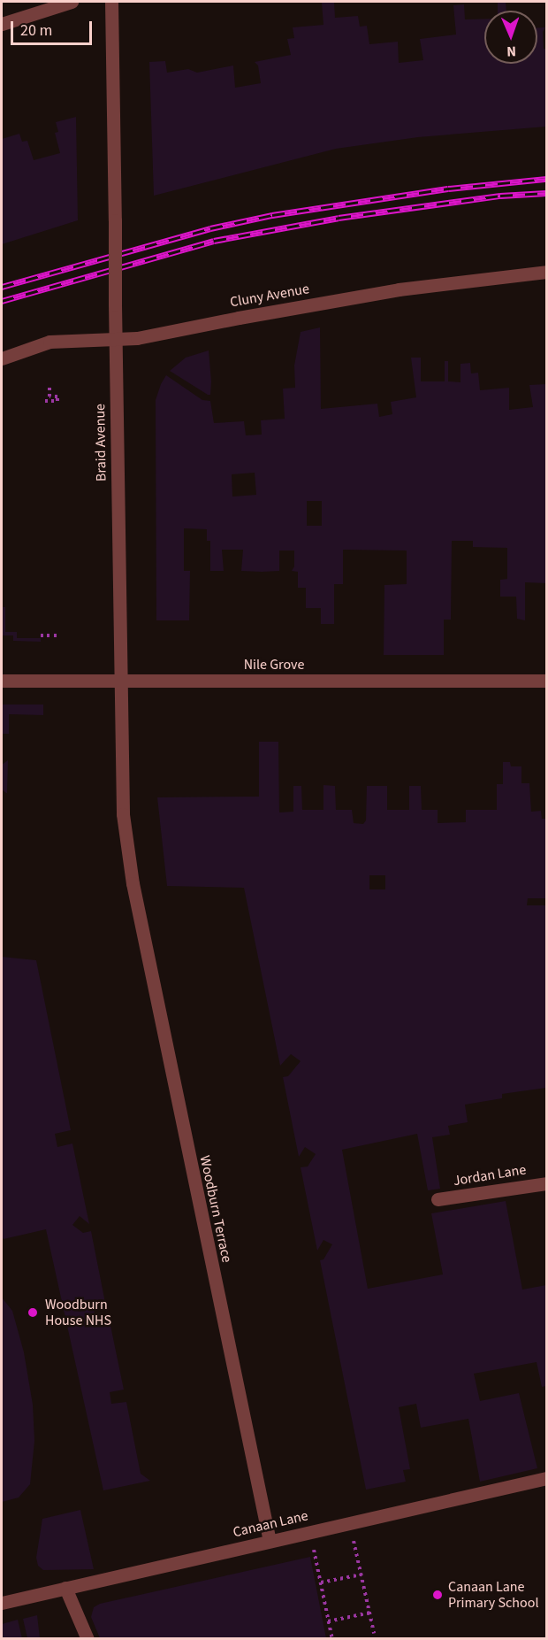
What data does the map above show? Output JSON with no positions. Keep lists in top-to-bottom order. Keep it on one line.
{"streets":{"street":["Cluny Avenue","Braid Avenue","Nile Grove","Jordan Lane","Woodburn Terrace","Canaan Lane"]},"crossings":[["Cluny Avenue","Braid Avenue"],["Braid Avenue","Nile Grove"],["Braid Avenue","Woodburn Terrace"],["Woodburn Terrace","Canaan Lane"]],"places":["Woodburn House NHS","Canaan Lane Primary School"],"scale_bar":"20 m","north":"bottom"}
